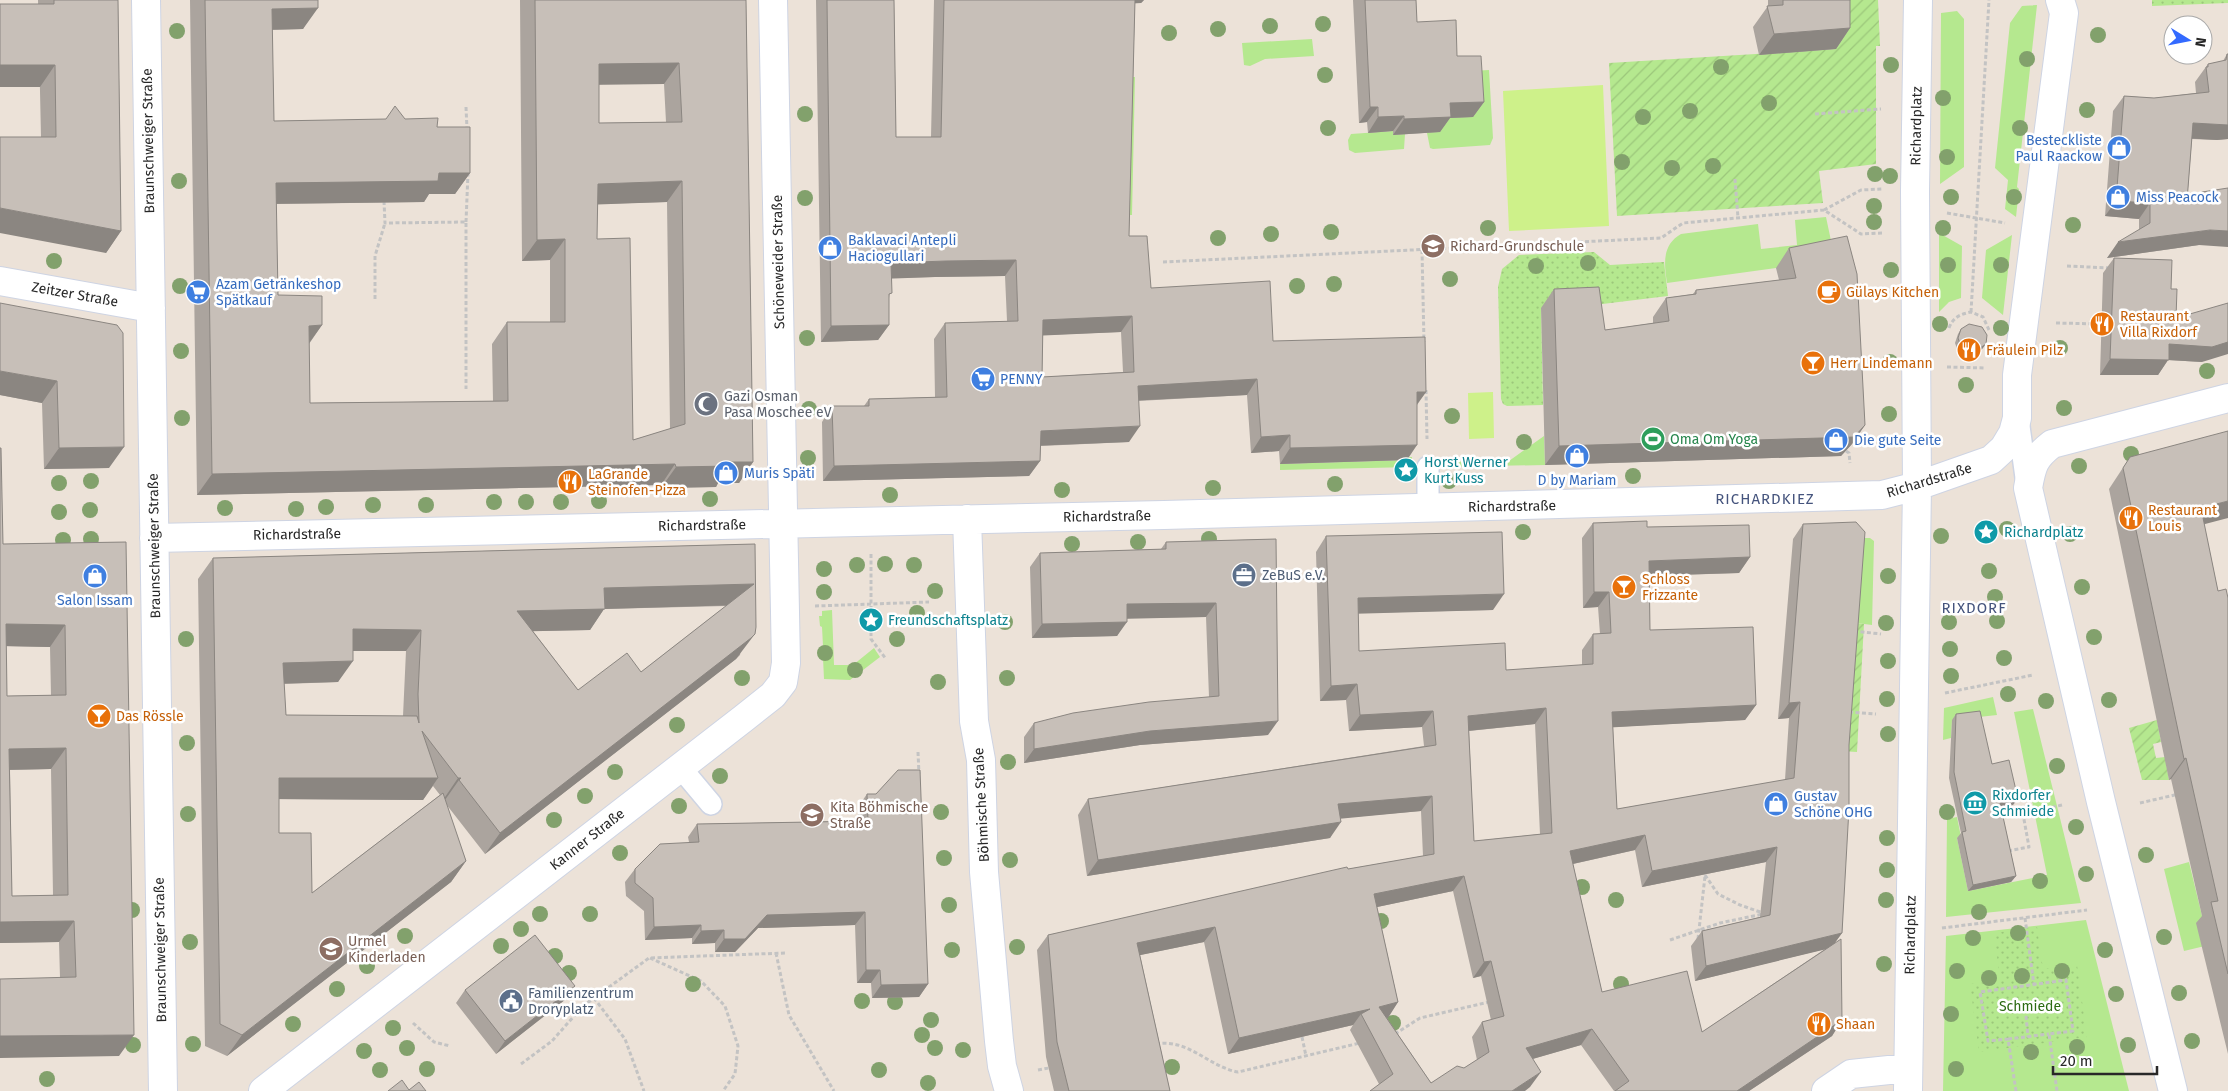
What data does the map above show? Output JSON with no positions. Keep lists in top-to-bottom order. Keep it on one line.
{"streets":{"street":["Richardplatz","Braunschweiger Straße","Schöneweider Straße","Zeitzer Straße","Richardstraße","Böhmische Straße","Kanner Straße"]},"crossings":[["Richardplatz","Richardstraße"],["Braunschweiger Straße","Zeitzer Straße"],["Braunschweiger Straße","Richardstraße"],["Schöneweider Straße","Richardstraße"],["Schöneweider Straße","Kanner Straße"],["Richardstraße","Böhmische Straße"],["Richardstraße","Kanner Straße"]],"districts":["RICHARDKIEZ","RIXDORF"],"parks":["Schmiede"],"places":{"shop":["Besteckliste Paul Raackow","Miss Peacock","Baklavaci Antepli Haciogullari","Die gute Seite","D by Mariam","Muris Späti","Salon Issam","Gustav Schöne OHG"],"school or university":["Richard-Grundschule","Kita Böhmische Straße","Urmel Kinderladen"],"supermarket":["Azam Getränkeshop Spätkauf","PENNY"],"cafe":["Gülays Kitchen"],"restaurant":["Restaurant Villa Rixdorf","Fräulein Pilz","LaGrande Steinofen-Pizza","Restaurant Louis","Shaan"],"bar":["Herr Lindemann","Schloss Frizzante","Das Rössle"],"mosque":["Gazi Osman Pasa Moschee eV"],"sports":["Oma Om Yoga"],"place":["Horst Werner Kurt Kuss","Richardplatz","Freundschaftsplatz"],"office":["ZeBuS e.V."],"museum":["Rixdorfer Schmiede"],"public building":["Familienzentrum Droryplatz"]},"scale_bar":"20 m","north":"right"}
